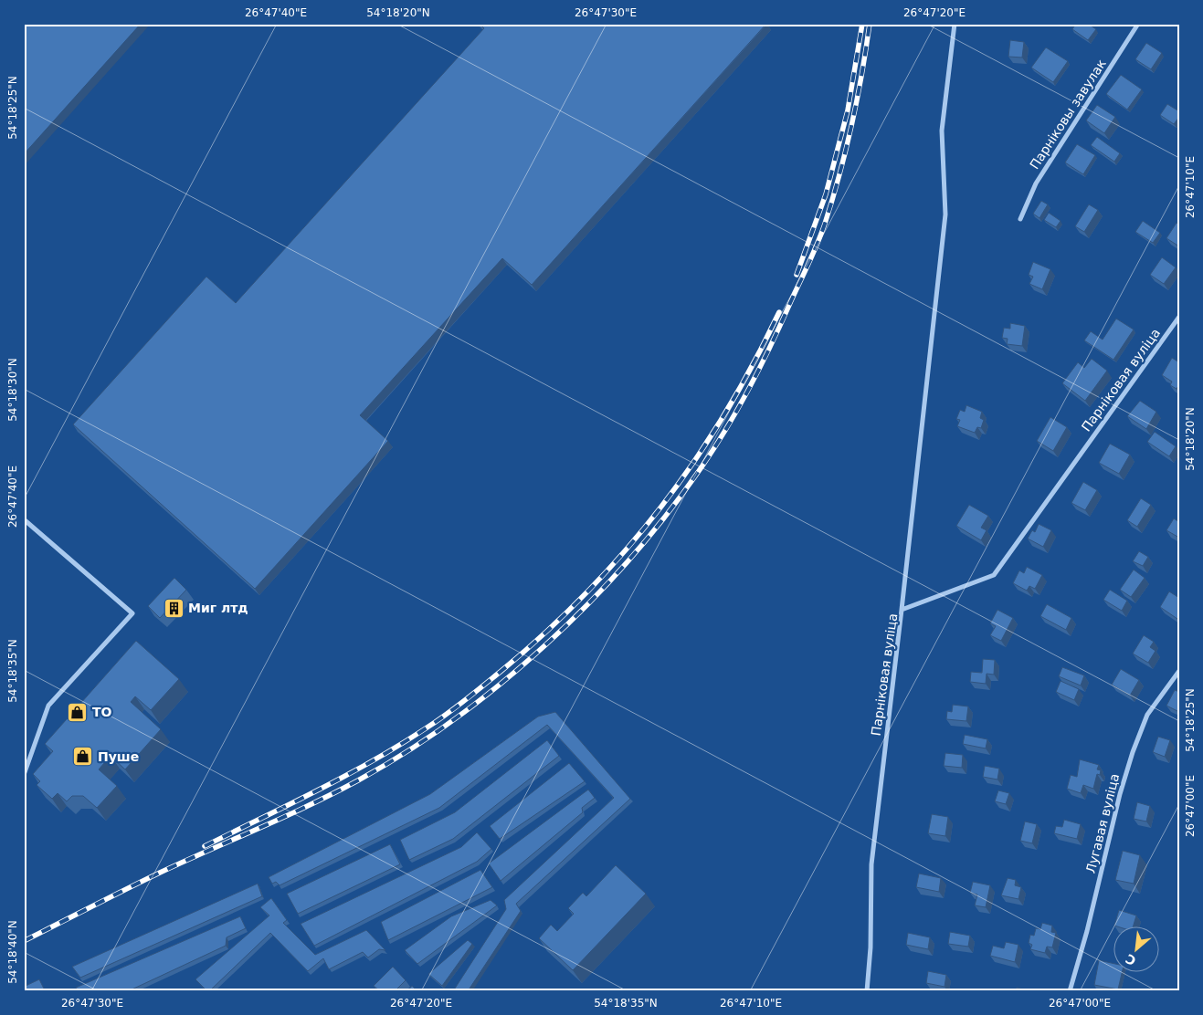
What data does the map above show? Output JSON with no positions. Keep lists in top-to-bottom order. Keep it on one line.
{"streets":{"street":["Парніковы завулак","Парніковая вуліца","Лугавая вуліца"]},"places":{"building":["Миг лтд"],"shop":["ТО","Пуше"]},"north":"bottom left","coordinates":["26°47'40\"E","54°18'20\"N","26°47'30\"E","26°47'20\"E","54°18'25\"N","26°47'10\"E","54°18'30\"N","54°18'35\"N","26°47'00\"E","54°18'40\"N"]}
